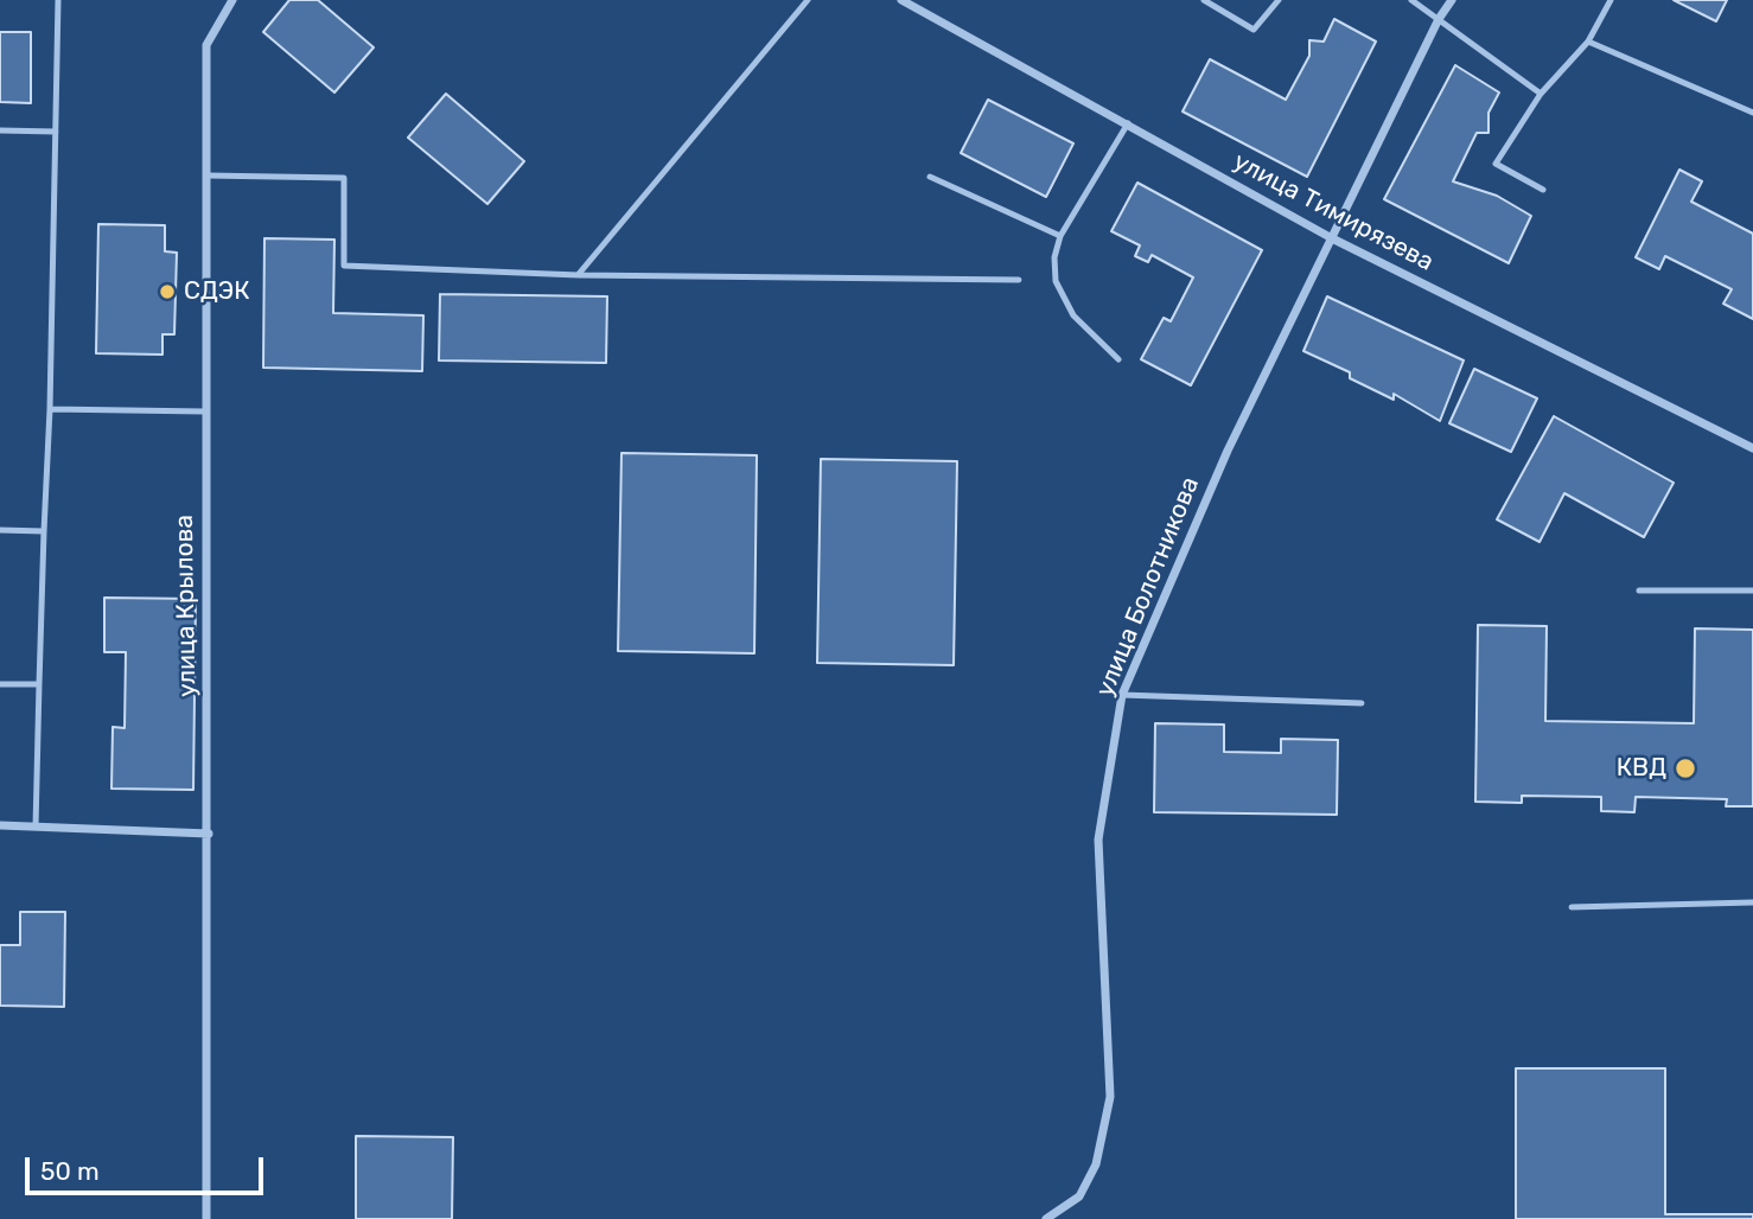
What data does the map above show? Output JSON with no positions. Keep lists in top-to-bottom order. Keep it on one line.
{"streets":{"street":["улица Тимирязева","улица Болотникова","улица Крылова"]},"crossings":[["улица Тимирязева","улица Болотникова"]],"places":["СДЭК","КВД"],"scale_bar":"50 m"}
